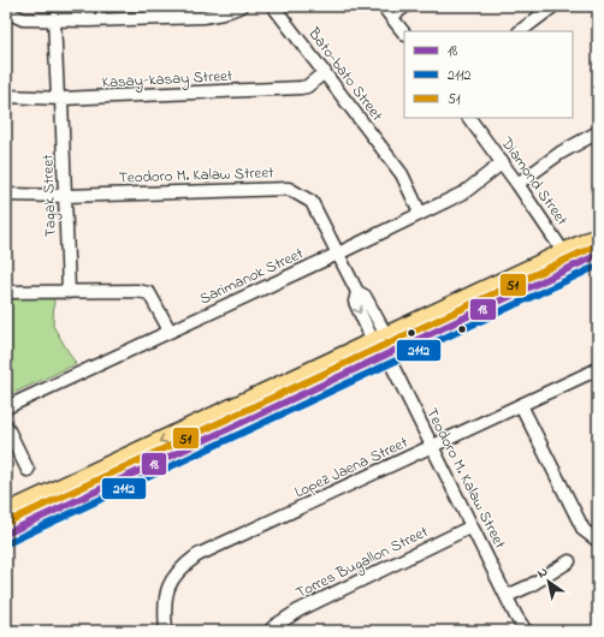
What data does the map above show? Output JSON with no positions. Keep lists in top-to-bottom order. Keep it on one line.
{"streets":{"street":["Bato-bato Street","Kasay-kasay Street","Teodoro M. Kalaw Street","Diamond Street","Tagak Street","Sarimanok Street","Lopez Jaena Street","Torres Bugallon Street"]},"crossings":[["Bato-bato Street","Kasay-kasay Street"],["Bato-bato Street","Sarimanok Street"],["Kasay-kasay Street","Tagak Street"],["Teodoro M. Kalaw Street","Tagak Street"],["Teodoro M. Kalaw Street","Sarimanok Street"],["Teodoro M. Kalaw Street","Lopez Jaena Street"],["Teodoro M. Kalaw Street","Torres Bugallon Street"],["Diamond Street","Sarimanok Street"]],"lines":["transit line 51","transit line 18","transit line 2112"],"legend":["18","2112","51"],"north":"top left"}
